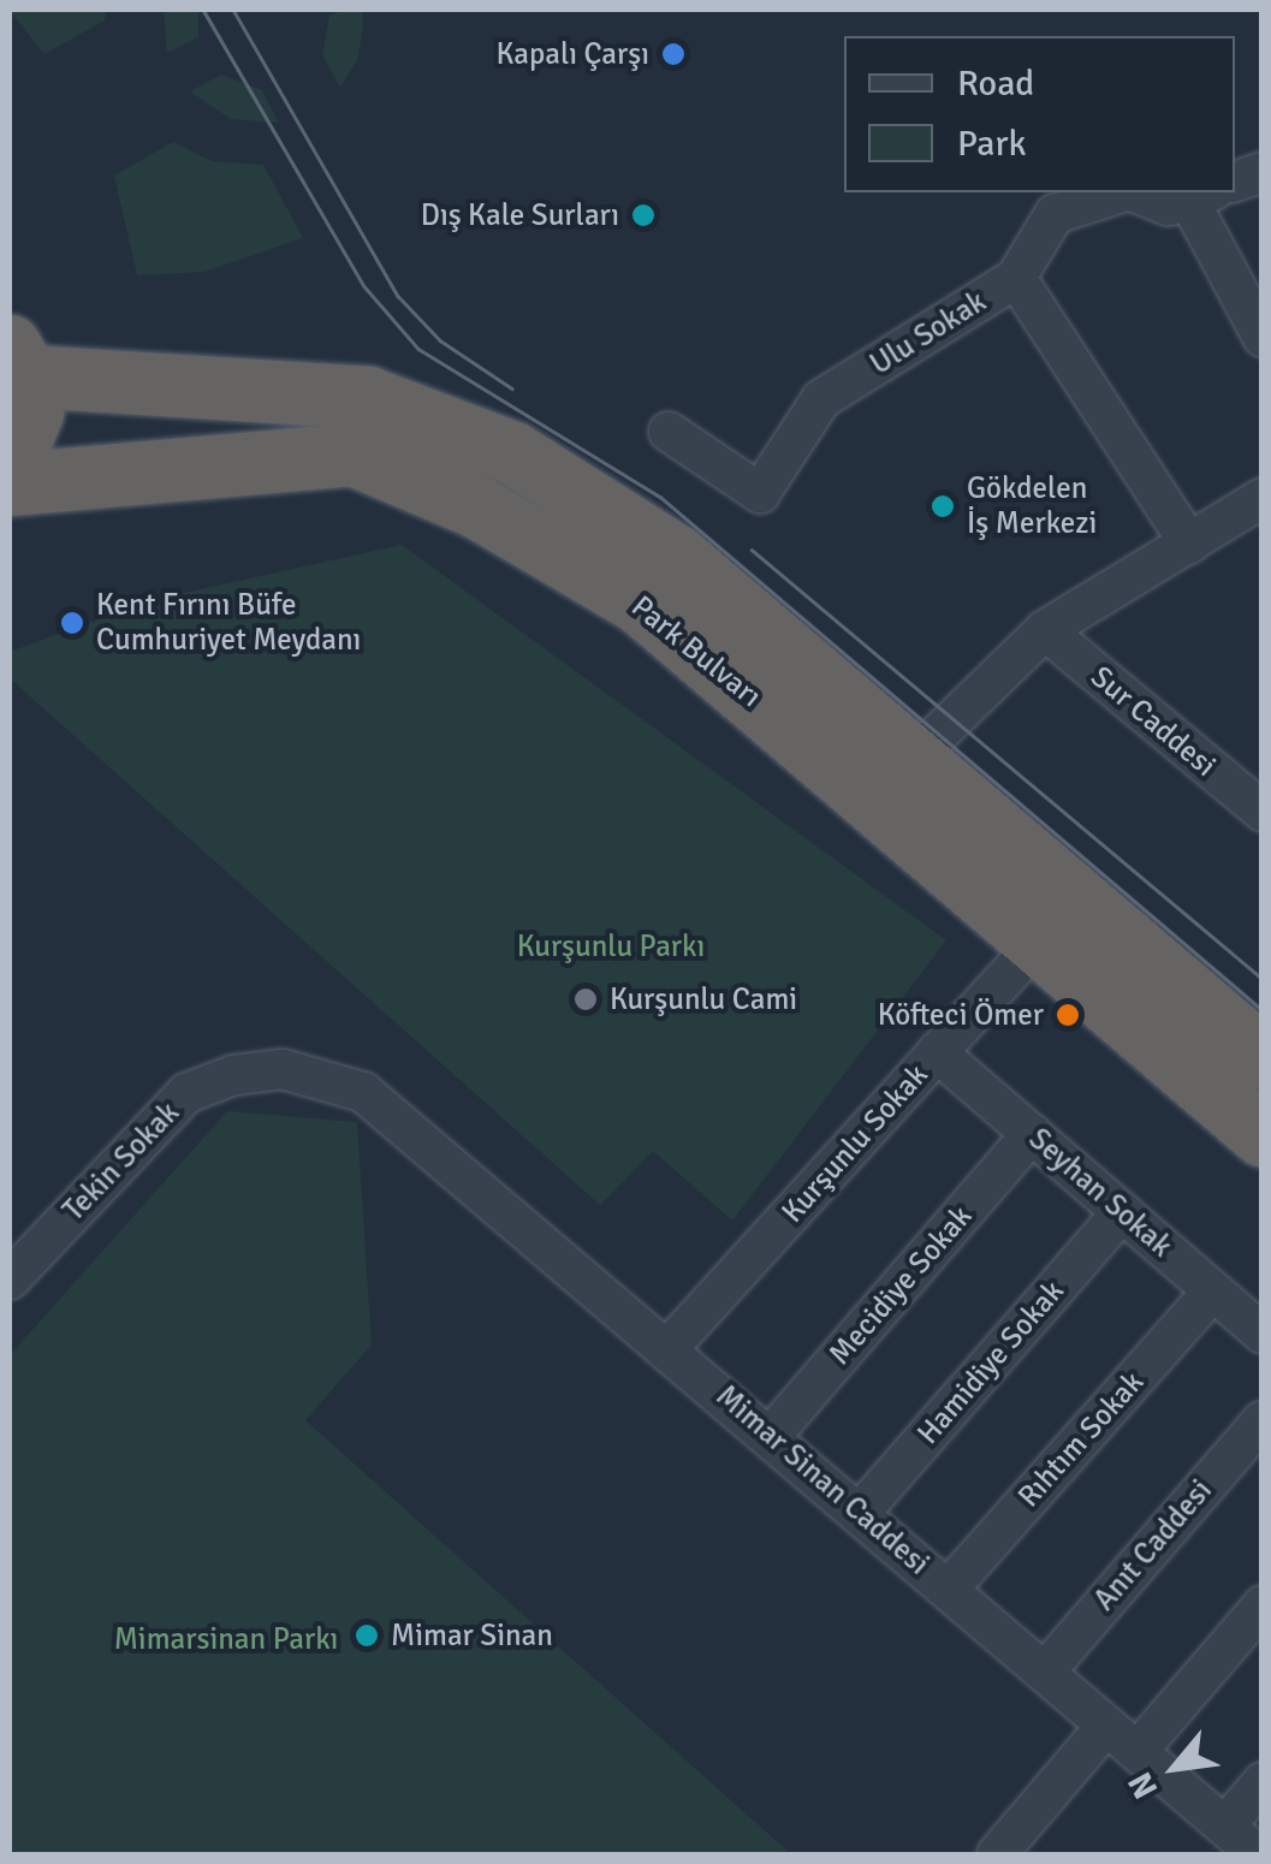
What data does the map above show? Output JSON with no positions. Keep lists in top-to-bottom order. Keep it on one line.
{"streets":{"highway":["Park Bulvarı"],"street":["Ulu Sokak","Sur Caddesi","Kurşunlu Sokak","Tekin Sokak","Seyhan Sokak","Mecidiye Sokak","Hamidiye Sokak","Rıhtım Sokak","Mimar Sinan Caddesi","Anıt Caddesi"]},"crossings":[["Park Bulvarı","Kurşunlu Sokak"],["Kurşunlu Sokak","Seyhan Sokak"],["Kurşunlu Sokak","Mimar Sinan Caddesi"],["Tekin Sokak","Mimar Sinan Caddesi"],["Seyhan Sokak","Mecidiye Sokak"],["Seyhan Sokak","Hamidiye Sokak"],["Seyhan Sokak","Rıhtım Sokak"],["Mecidiye Sokak","Mimar Sinan Caddesi"],["Hamidiye Sokak","Mimar Sinan Caddesi"],["Rıhtım Sokak","Mimar Sinan Caddesi"],["Mimar Sinan Caddesi","Anıt Caddesi"]],"parks":["Kurşunlu Parkı","Mimarsinan Parkı"],"places":["Kapalı Çarşı","Dış Kale Surları","Gökdelen İş Merkezi","Kent Fırını Büfe Cumhuriyet Meydanı","Kurşunlu Cami","Köfteci Ömer","Mimar Sinan"],"legend":["Road","Park"],"north":"bottom left"}
